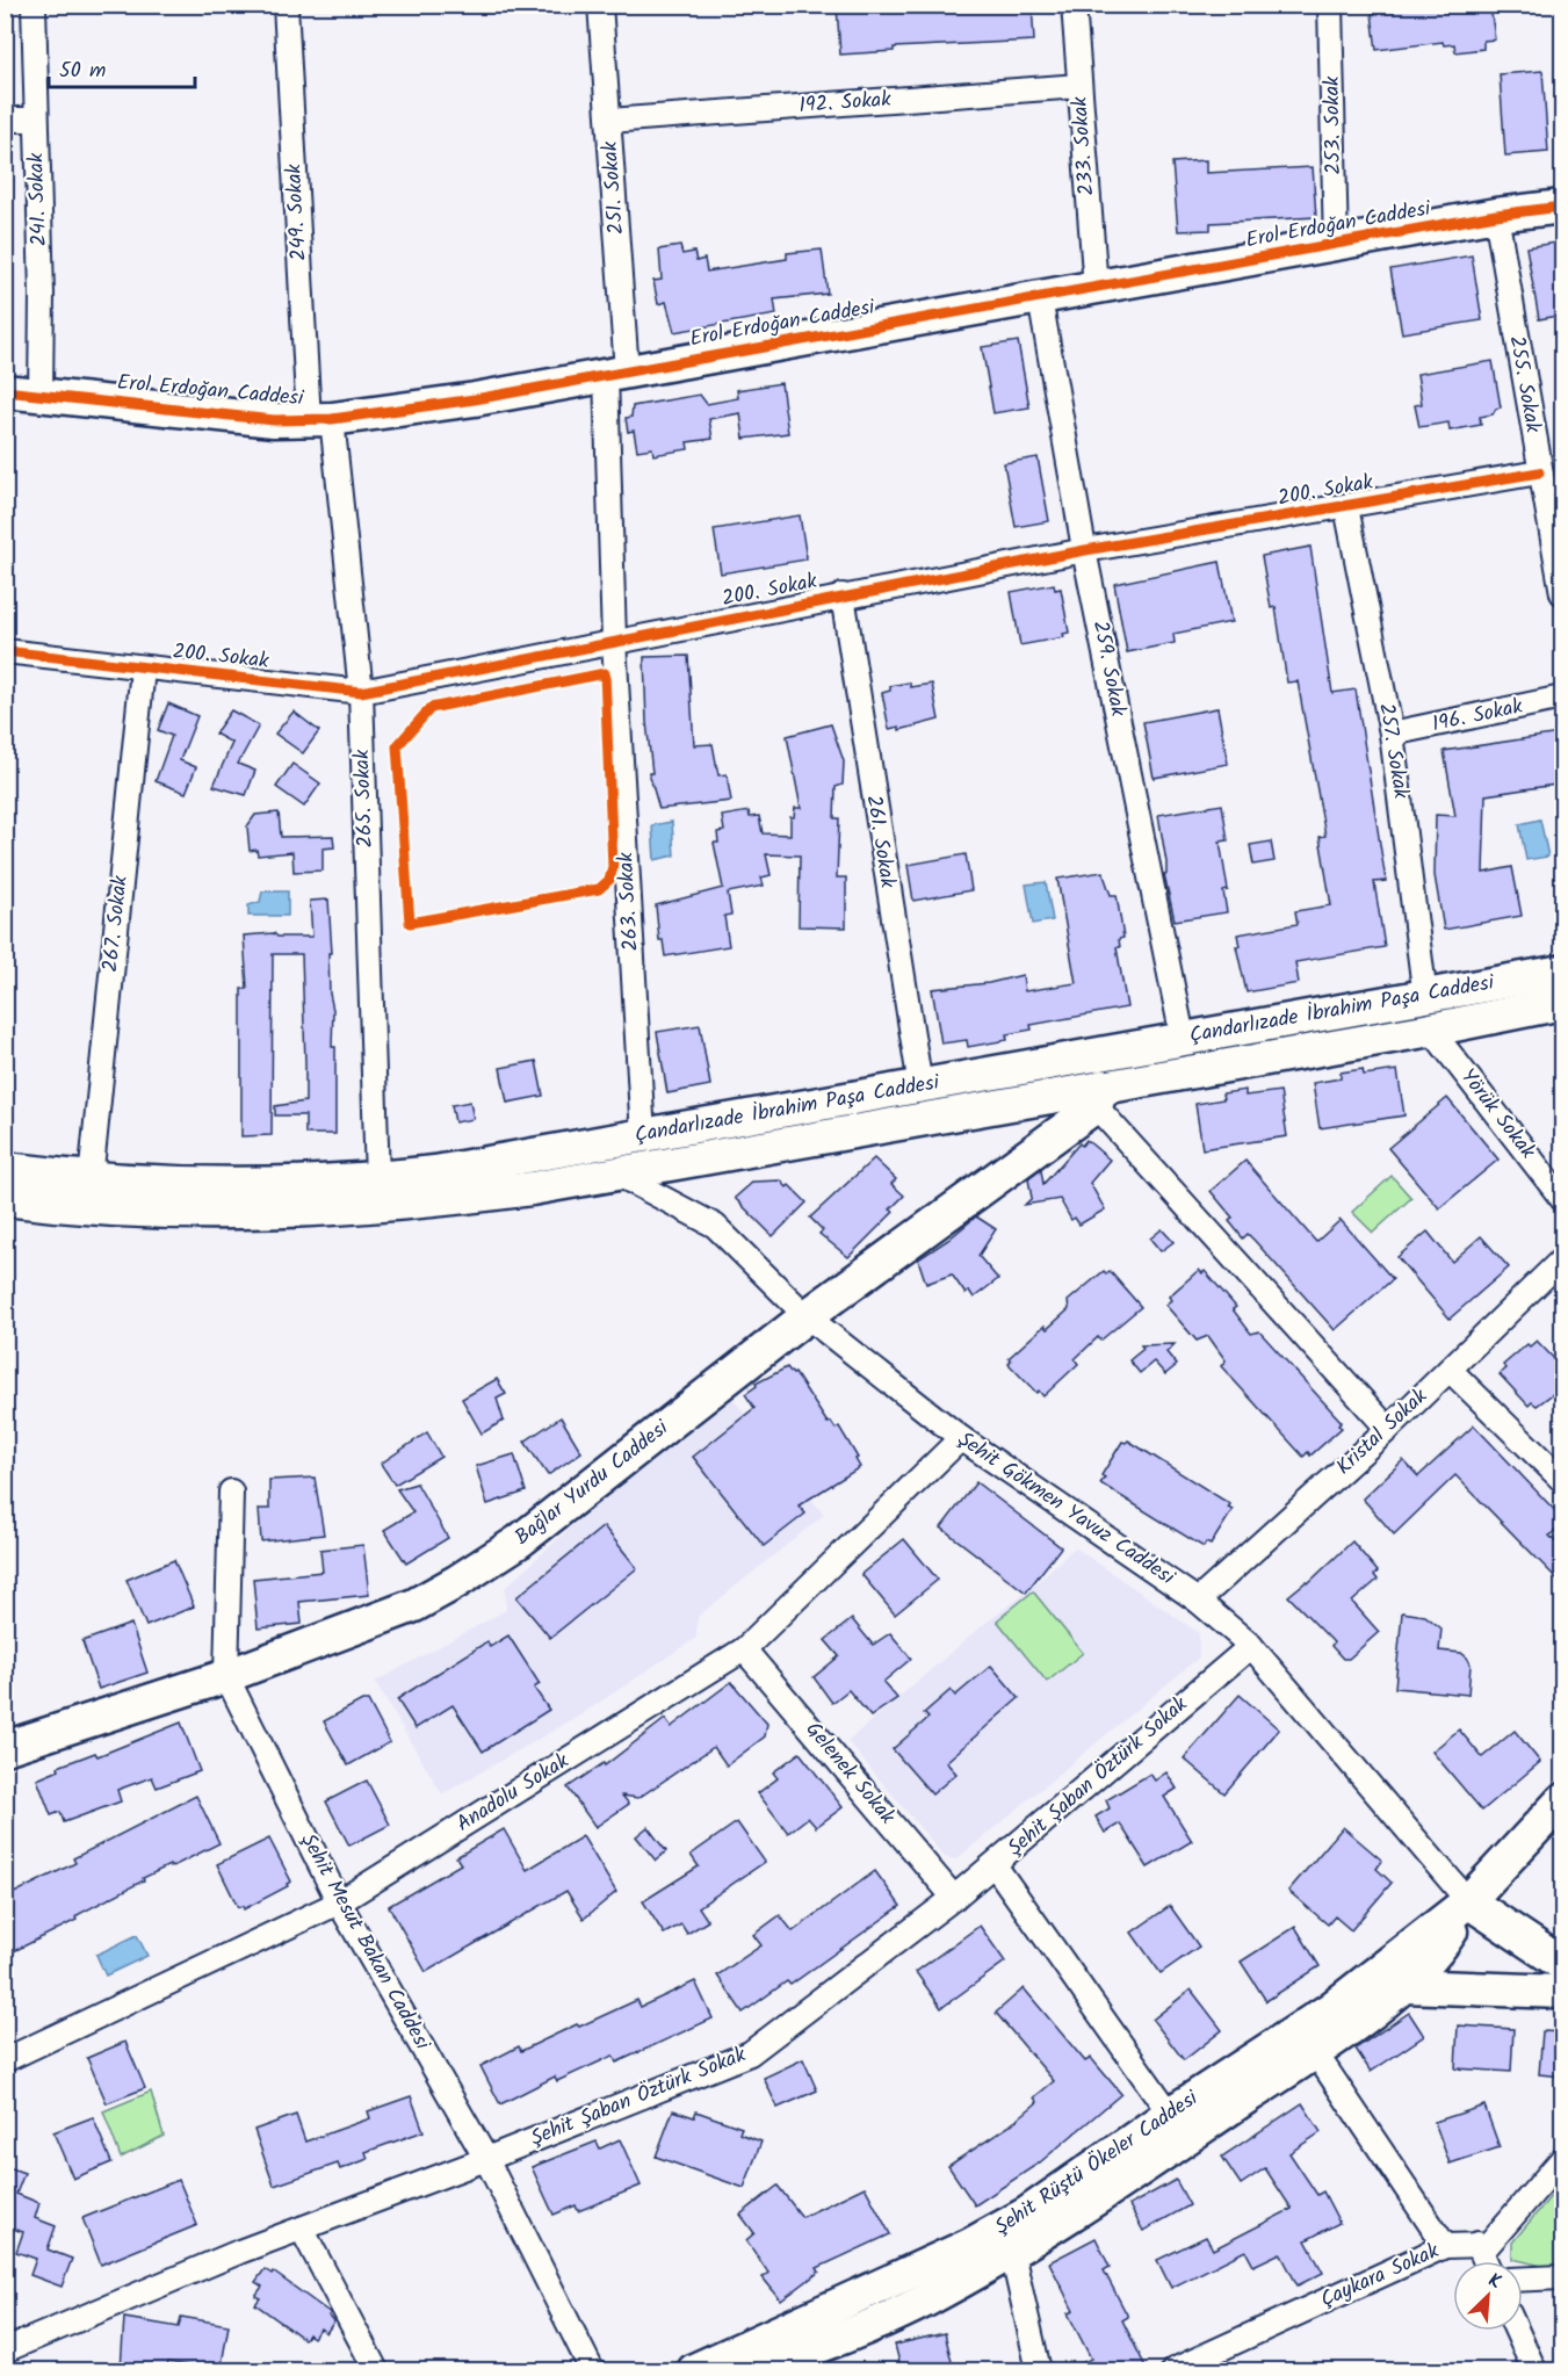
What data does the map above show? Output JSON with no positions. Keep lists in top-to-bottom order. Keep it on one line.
{"streets":{"street":["192. Sokak","253. Sokak","233. Sokak","251. Sokak","241. Sokak","249. Sokak","Erol Erdoğan Caddesi","255. Sokak","200. Sokak","259. Sokak","196. Sokak","257. Sokak","265. Sokak","261. Sokak","263. Sokak","267. Sokak","Çandarlızade İbrahim Paşa Caddesi","Yörük Sokak","Kristal Sokak","Bağlar Yurdu Caddesi","Şehit Gökmen Yavuz Caddesi","Gelenek Sokak","Şehit Şaban Öztürk Sokak","Anadolu Sokak","Şehit Mesut Bakan Caddesi","Şehit Rüştü Ökeler Caddesi","Çaykara Sokak"]},"crossings":[["192. Sokak","233. Sokak"],["192. Sokak","251. Sokak"],["253. Sokak","Erol Erdoğan Caddesi"],["233. Sokak","Erol Erdoğan Caddesi"],["251. Sokak","Erol Erdoğan Caddesi"],["251. Sokak","263. Sokak"],["241. Sokak","Erol Erdoğan Caddesi"],["249. Sokak","Erol Erdoğan Caddesi"],["249. Sokak","265. Sokak"],["Erol Erdoğan Caddesi","255. Sokak"],["Erol Erdoğan Caddesi","259. Sokak"],["Erol Erdoğan Caddesi","265. Sokak"],["Erol Erdoğan Caddesi","263. Sokak"],["255. Sokak","200. Sokak"],["200. Sokak","259. Sokak"],["200. Sokak","257. Sokak"],["200. Sokak","265. Sokak"],["200. Sokak","261. Sokak"],["200. Sokak","263. Sokak"],["200. Sokak","267. Sokak"],["259. Sokak","Çandarlızade İbrahim Paşa Caddesi"],["196. Sokak","257. Sokak"],["257. Sokak","Çandarlızade İbrahim Paşa Caddesi"],["257. Sokak","Yörük Sokak"],["265. Sokak","Çandarlızade İbrahim Paşa Caddesi"],["261. Sokak","Çandarlızade İbrahim Paşa Caddesi"],["263. Sokak","Çandarlızade İbrahim Paşa Caddesi"],["267. Sokak","Çandarlızade İbrahim Paşa Caddesi"],["Çandarlızade İbrahim Paşa Caddesi","Yörük Sokak"],["Çandarlızade İbrahim Paşa Caddesi","Bağlar Yurdu Caddesi"],["Çandarlızade İbrahim Paşa Caddesi","Şehit Gökmen Yavuz Caddesi"],["Kristal Sokak","Şehit Gökmen Yavuz Caddesi"],["Bağlar Yurdu Caddesi","Şehit Gökmen Yavuz Caddesi"],["Bağlar Yurdu Caddesi","Şehit Mesut Bakan Caddesi"],["Şehit Gökmen Yavuz Caddesi","Şehit Şaban Öztürk Sokak"],["Şehit Gökmen Yavuz Caddesi","Anadolu Sokak"],["Şehit Gökmen Yavuz Caddesi","Şehit Rüştü Ökeler Caddesi"],["Gelenek Sokak","Şehit Şaban Öztürk Sokak"],["Gelenek Sokak","Anadolu Sokak"],["Şehit Şaban Öztürk Sokak","Şehit Mesut Bakan Caddesi"],["Anadolu Sokak","Şehit Mesut Bakan Caddesi"]],"scale_bar":"50 m","north":"top right"}
